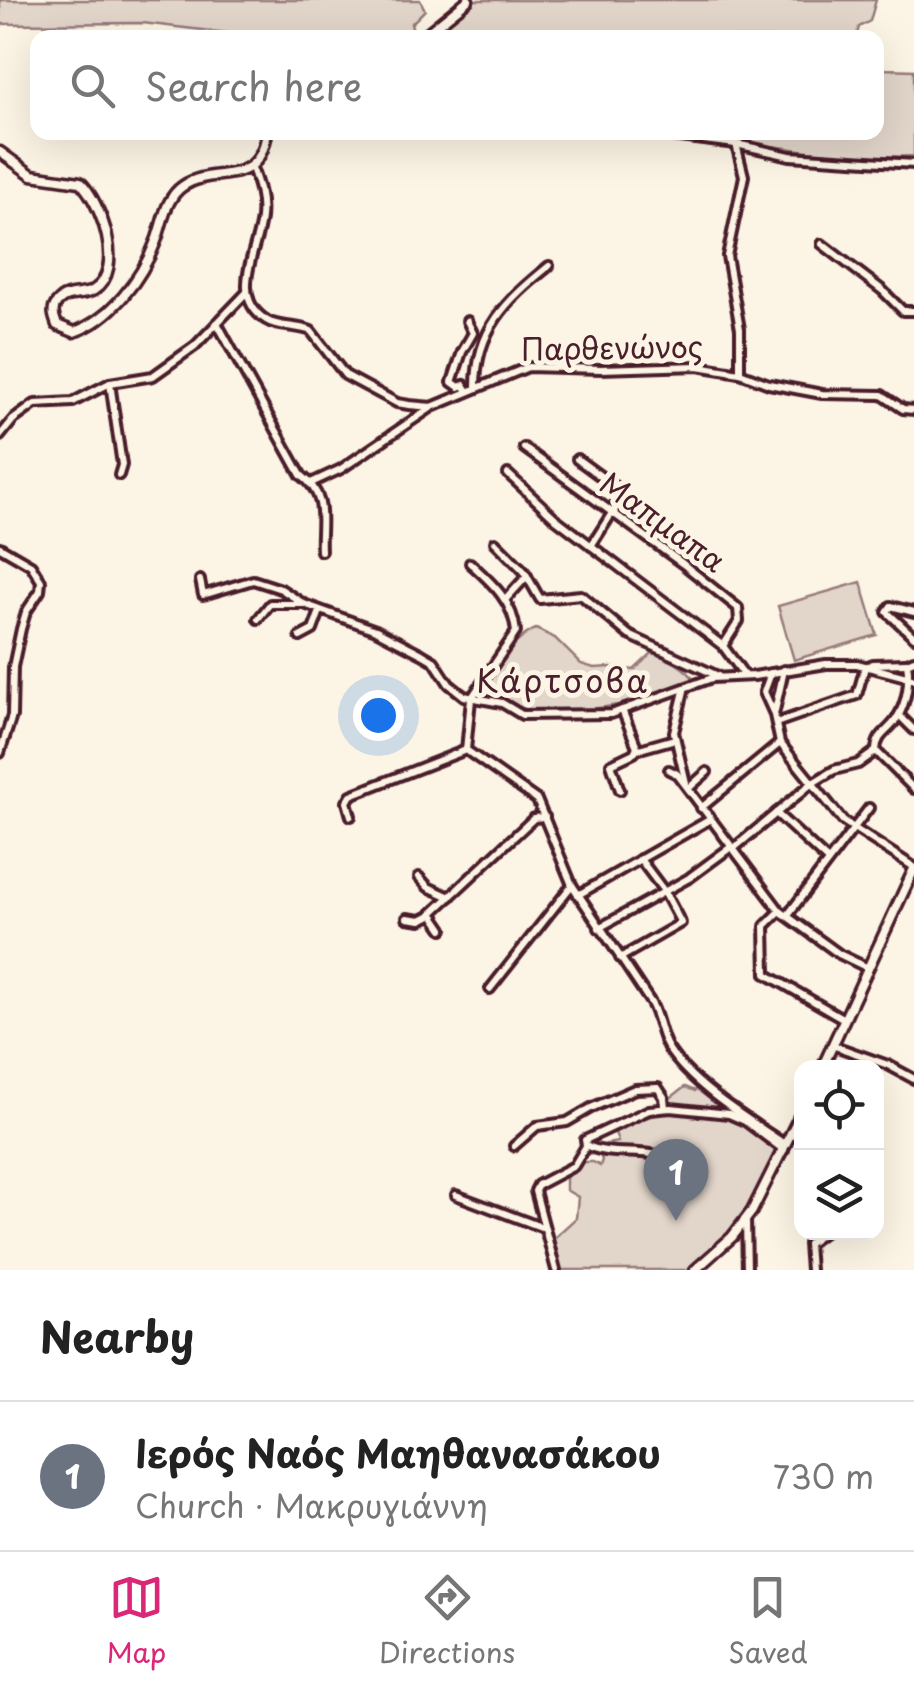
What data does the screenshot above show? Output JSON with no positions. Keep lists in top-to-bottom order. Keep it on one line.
{"streets":{"street":["Παρθενώνος","Μαπμαπα"]},"districts":["Κάρτσοβα"],"page":{"search":"Search here","pins":"1","heading":"Nearby","list":[{"mark":"1","name":"Ιερός Ναός Μαηθανασάκου","note":"Church · Μακρυγιάννη","value":"730 m"}],"nav":["Map","Directions","Saved"]}}
